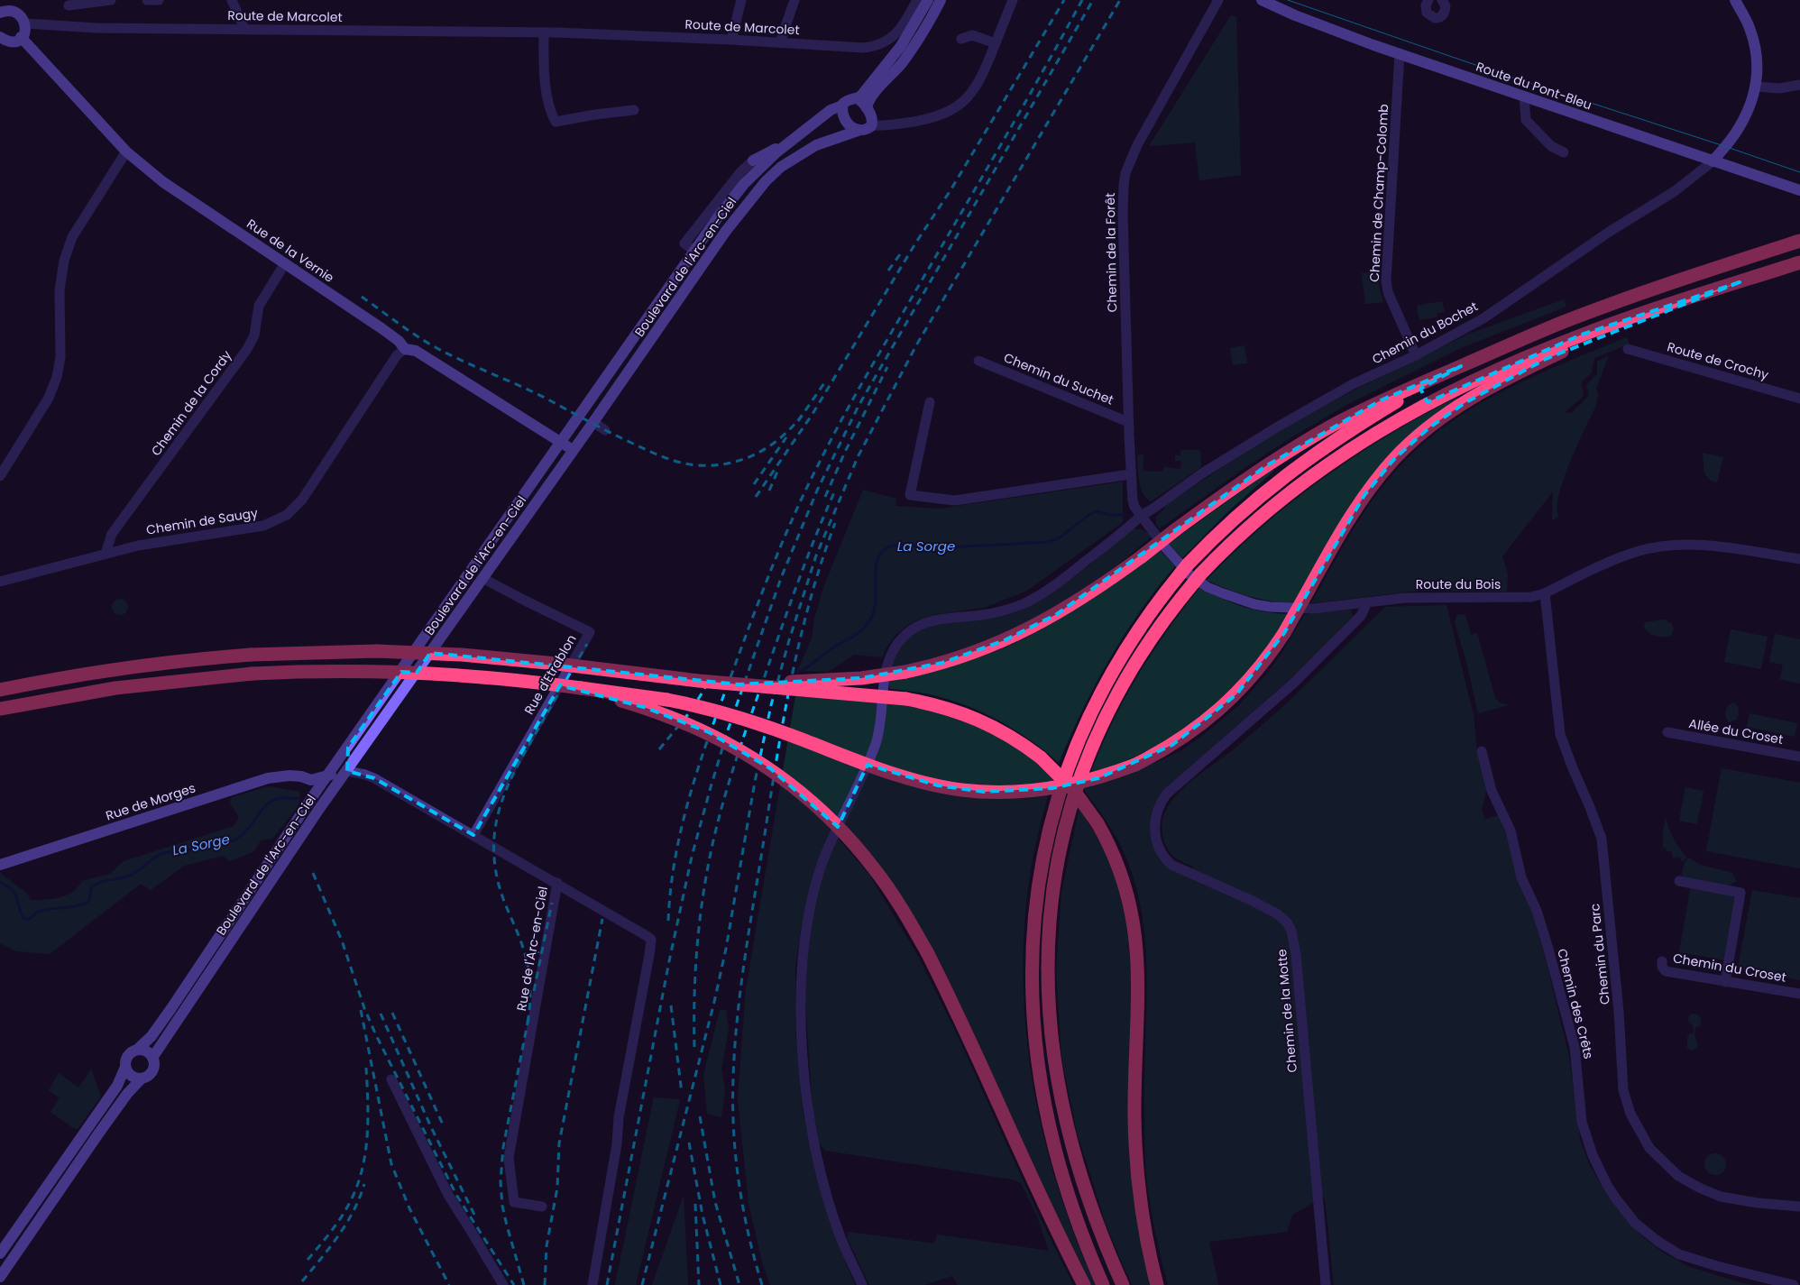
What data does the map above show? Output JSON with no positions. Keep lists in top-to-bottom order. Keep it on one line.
{"streets":{"main road":["Route du Pont-Bleu","Rue de la Vernie","Boulevard de l'Arc-en-Ciel","Rue de Morges"],"street":["Route de Marcolet","Chemin de Champ-Colomb","Chemin de la Forêt","Chemin du Bochet","Route de Crochy","Chemin du Suchet","Chemin de la Cordy","Chemin de Saugy","Route du Bois","Rue d'Etrablon","Allée du Croset","Rue de l'Arc-en-Ciel","Chemin du Parc","Chemin du Croset","Chemin des Crêts","Chemin de la Motte"]},"crossings":[["Route du Pont-Bleu","Chemin de Champ-Colomb"],["Route du Pont-Bleu","Chemin du Bochet"],["Chemin de Champ-Colomb","Chemin du Bochet"],["Rue de la Vernie","Boulevard de l'Arc-en-Ciel"],["Rue de la Vernie","Chemin de la Cordy"],["Rue de la Vernie","Chemin de Saugy"],["Chemin de la Forêt","Chemin du Bochet"],["Chemin de la Forêt","Chemin du Suchet"],["Chemin de la Forêt","Route du Bois"],["Boulevard de l'Arc-en-Ciel","Rue d'Etrablon"],["Boulevard de l'Arc-en-Ciel","Rue de Morges"],["Chemin du Bochet","Route du Bois"],["Chemin de la Cordy","Chemin de Saugy"],["Route du Bois","Chemin du Parc"],["Route du Bois","Chemin de la Motte"]],"water":["La Sorge"]}
